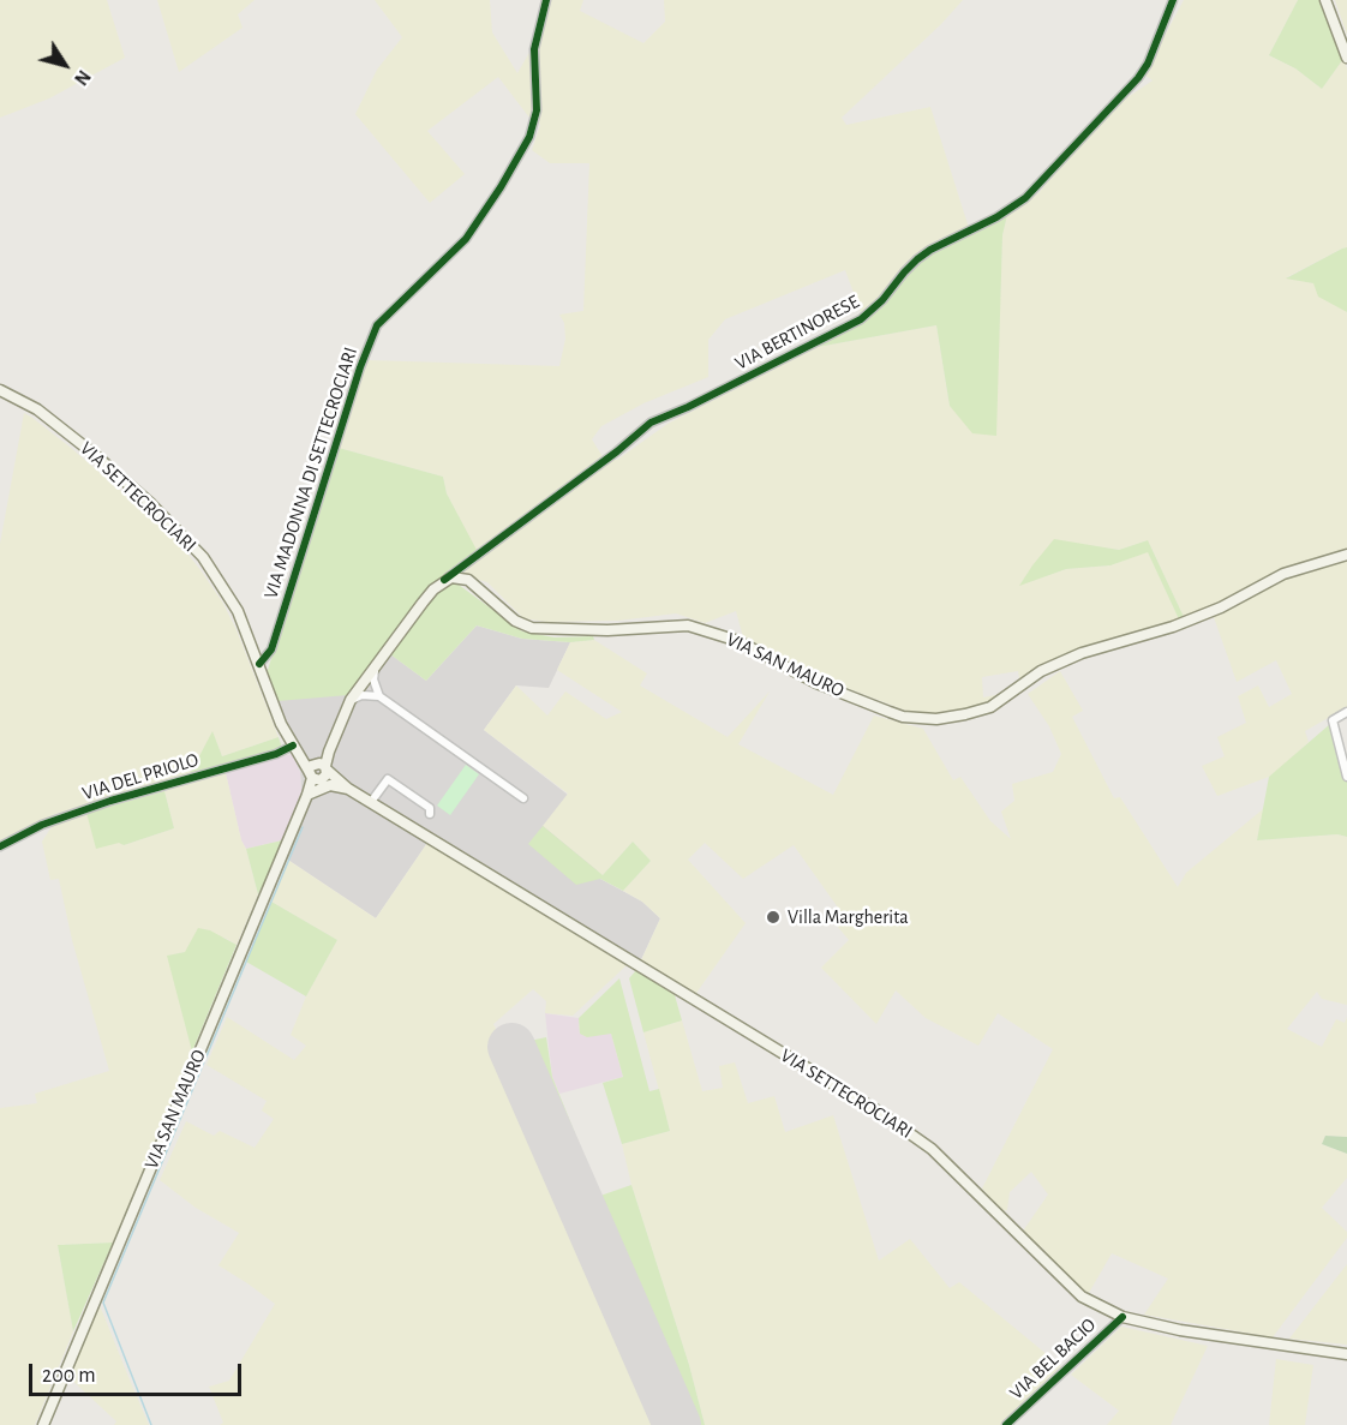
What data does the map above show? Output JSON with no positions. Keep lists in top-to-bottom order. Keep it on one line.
{"streets":{"main road":["VIA SETTECROCIARI","VIA SAN MAURO"],"street":["VIA BERTINORESE","VIA MADONNA DI SETTECROCIARI","VIA DEL PRIOLO","VIA BEL BACIO"]},"crossings":[["VIA BERTINORESE","VIA SAN MAURO"],["VIA MADONNA DI SETTECROCIARI","VIA SETTECROCIARI"],["VIA SETTECROCIARI","VIA SAN MAURO"],["VIA SETTECROCIARI","VIA DEL PRIOLO"],["VIA SETTECROCIARI","VIA BEL BACIO"]],"places":["Villa Margherita"],"scale_bar":"200 m","north":"bottom right"}
